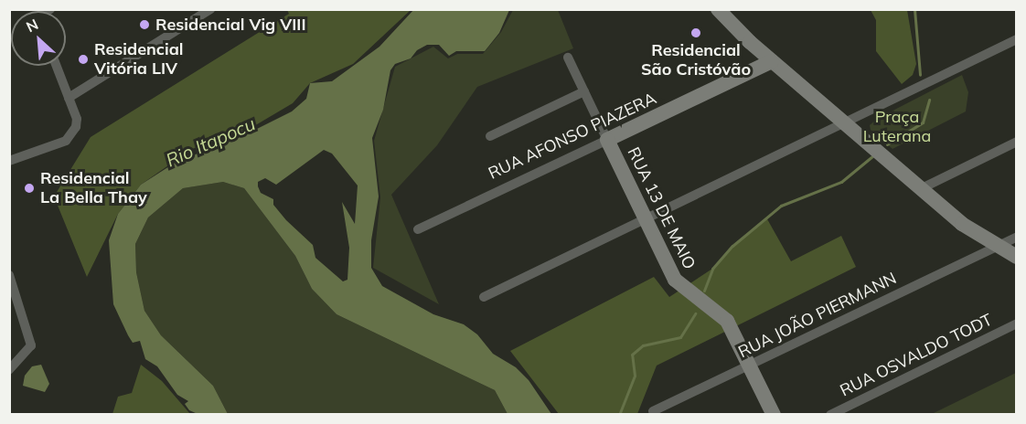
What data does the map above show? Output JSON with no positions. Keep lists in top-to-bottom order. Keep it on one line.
{"streets":{"main road":["RUA AFONSO PIAZERA","RUA 13 DE MAIO"],"street":["RUA JOÃO PIERMANN","RUA OSVALDO TODT"]},"crossings":[["RUA AFONSO PIAZERA","RUA 13 DE MAIO"],["RUA 13 DE MAIO","RUA JOÃO PIERMANN"]],"water":["Rio Itapocu"],"parks":["Praça Luterana"],"places":["Residencial Vig VIII","Residencial São Cristóvão","Residencial Vitória LIV","Residencial La Bella Thay"],"north":"top left"}
